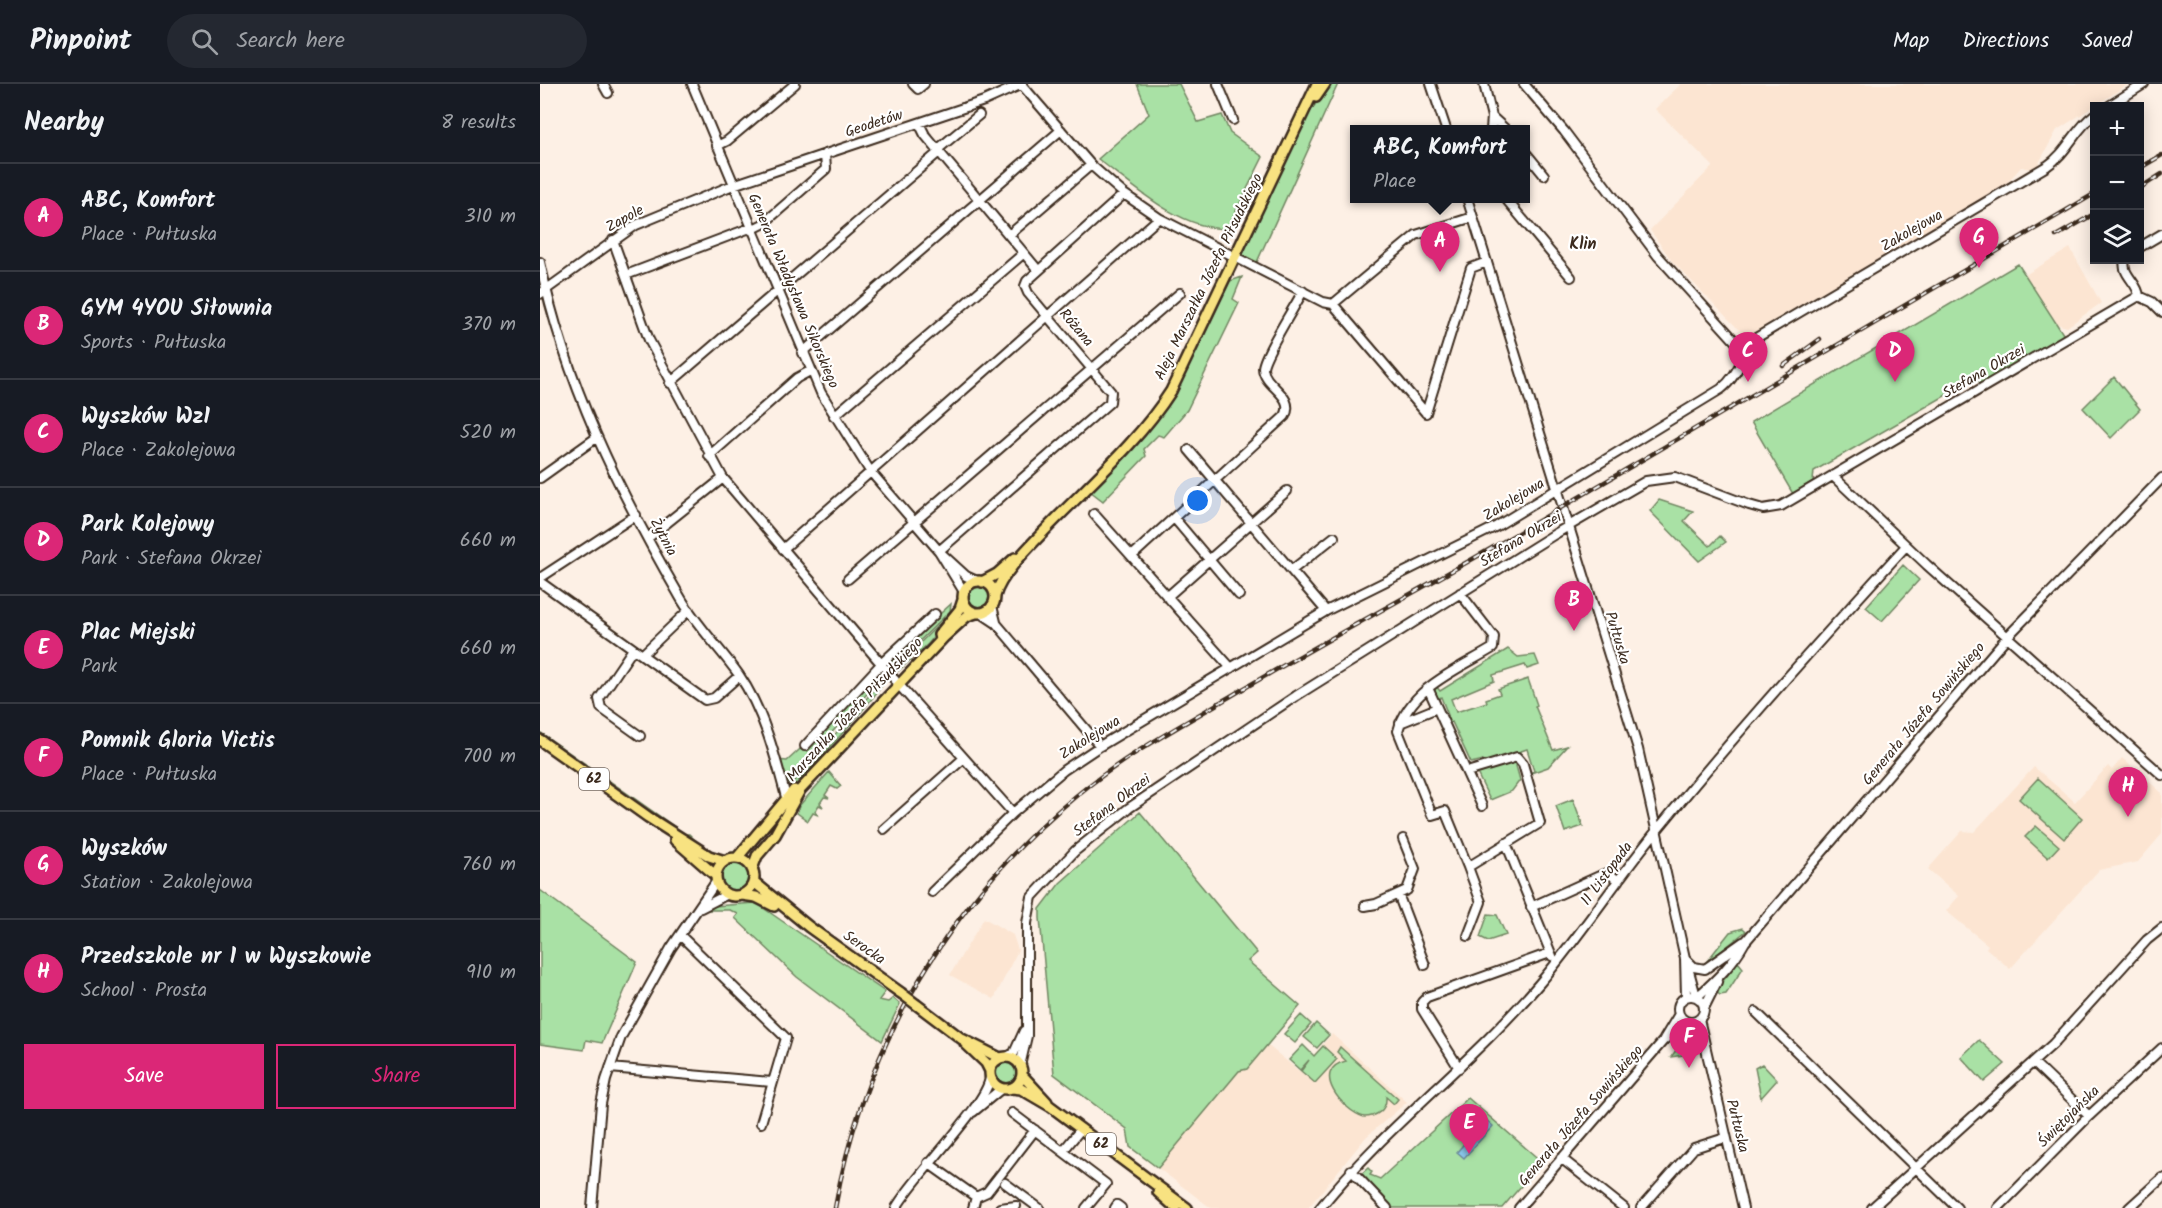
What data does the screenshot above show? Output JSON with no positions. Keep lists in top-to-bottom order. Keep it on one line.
{"streets":{"main road":["Aleja Marszałka Józefa Piłsudskiego","Marszałka Józefa Piłsudskiego","62","Serocka"],"street":["Geodetów","Zapole","Zakolejowa","Generała Władysława Sikorskiego","Różana","Stefana Okrzei","Żytnia","Pułtuska","Generała Józefa Sowińskiego","11 Listopada","Świętojańska"]},"crossings":[["Geodetów","Zapole"],["Geodetów","Generała Władysława Sikorskiego"],["Zapole","Generała Władysława Sikorskiego"],["Zapole","Żytnia"],["Zakolejowa","Pułtuska"],["Aleja Marszałka Józefa Piłsudskiego","Generała Władysława Sikorskiego"],["Aleja Marszałka Józefa Piłsudskiego","Marszałka Józefa Piłsudskiego"],["Generała Władysława Sikorskiego","Różana"],["Generała Władysława Sikorskiego","Marszałka Józefa Piłsudskiego"],["Stefana Okrzei","Pułtuska"],["Stefana Okrzei","62"],["Żytnia","Marszałka Józefa Piłsudskiego"],["Pułtuska","Generała Józefa Sowińskiego"],["Pułtuska","11 Listopada"],["Marszałka Józefa Piłsudskiego","62"],["Marszałka Józefa Piłsudskiego","Serocka"],["62","Serocka"]],"districts":["Klin"],"page":{"header":"Pinpoint","search":"Search here","nav":["Map","Directions","Saved"],"heading":["Nearby","8 results"],"map_buttons":["+","−"],"popup":["ABC, Komfort","Place"],"list":[{"mark":"A","name":"ABC, Komfort","note":"Place · Pułtuska","value":"310 m"},{"mark":"B","name":"GYM 4YOU Siłownia","note":"Sports · Pułtuska","value":"370 m"},{"mark":"C","name":"Wyszków Wz1","note":"Place · Zakolejowa","value":"520 m"},{"mark":"D","name":"Park Kolejowy","note":"Park · Stefana Okrzei","value":"660 m"},{"mark":"E","name":"Plac Miejski","note":"Park","value":"660 m"},{"mark":"F","name":"Pomnik Gloria Victis","note":"Place · Pułtuska","value":"700 m"},{"mark":"G","name":"Wyszków","note":"Station · Zakolejowa","value":"760 m"},{"mark":"H","name":"Przedszkole nr 1 w Wyszkowie","note":"School · Prosta","value":"910 m"}],"pins":["G","A","C","D","B","H","F","E"],"buttons":["Save","Share"]}}
